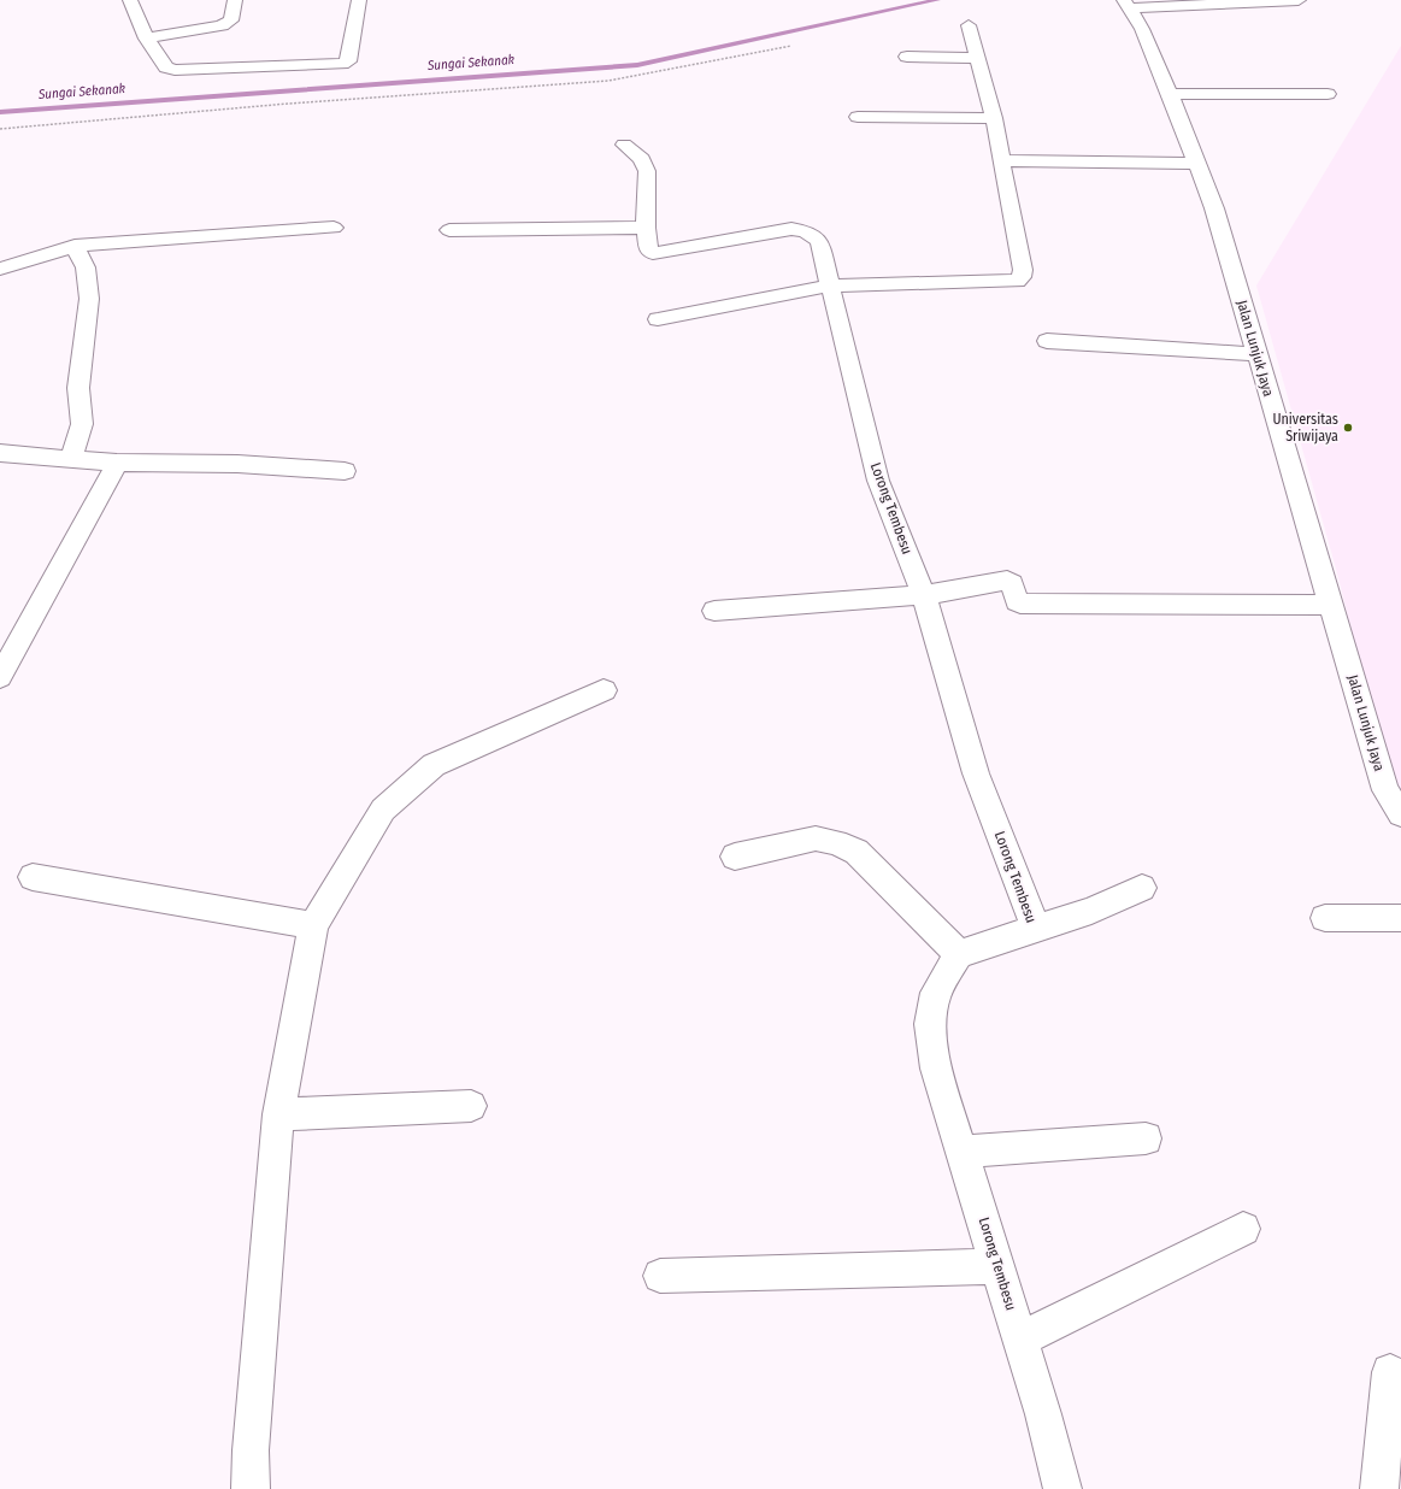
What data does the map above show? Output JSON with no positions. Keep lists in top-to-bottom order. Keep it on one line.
{"streets":{"street":["Jalan Lunjuk Jaya","Lorong Tembesu"]},"water":["Sungai Sekanak"],"places":["Universitas Sriwijaya"]}
